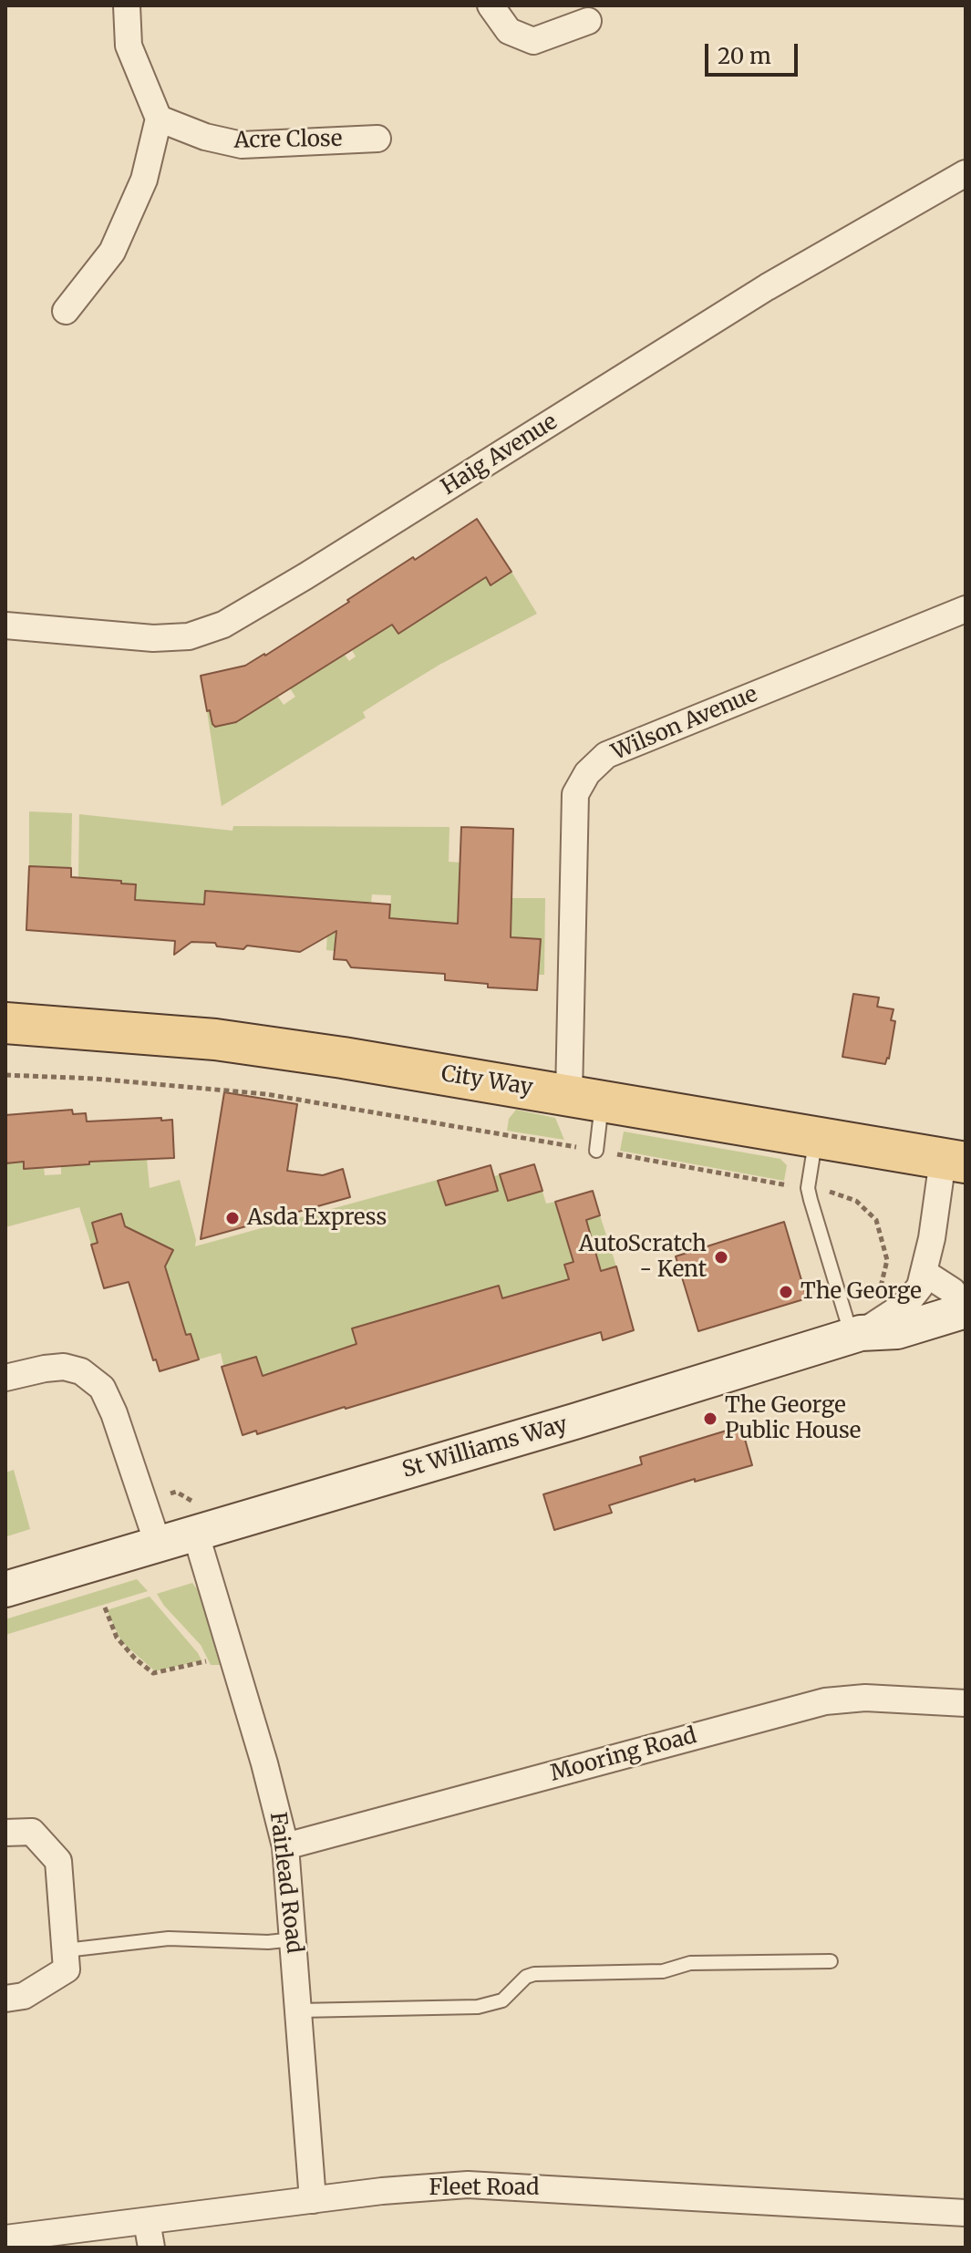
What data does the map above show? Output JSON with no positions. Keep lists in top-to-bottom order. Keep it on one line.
{"streets":{"main road":["City Way"],"street":["Acre Close","Haig Avenue","Wilson Avenue","St Williams Way","Mooring Road","Fairlead Road","Fleet Road"]},"crossings":[["Wilson Avenue","City Way"],["St Williams Way","Fairlead Road"],["Mooring Road","Fairlead Road"],["Fairlead Road","Fleet Road"]],"places":["Asda Express","AutoScratch - Kent","The George","The George Public House"],"scale_bar":"20 m"}
